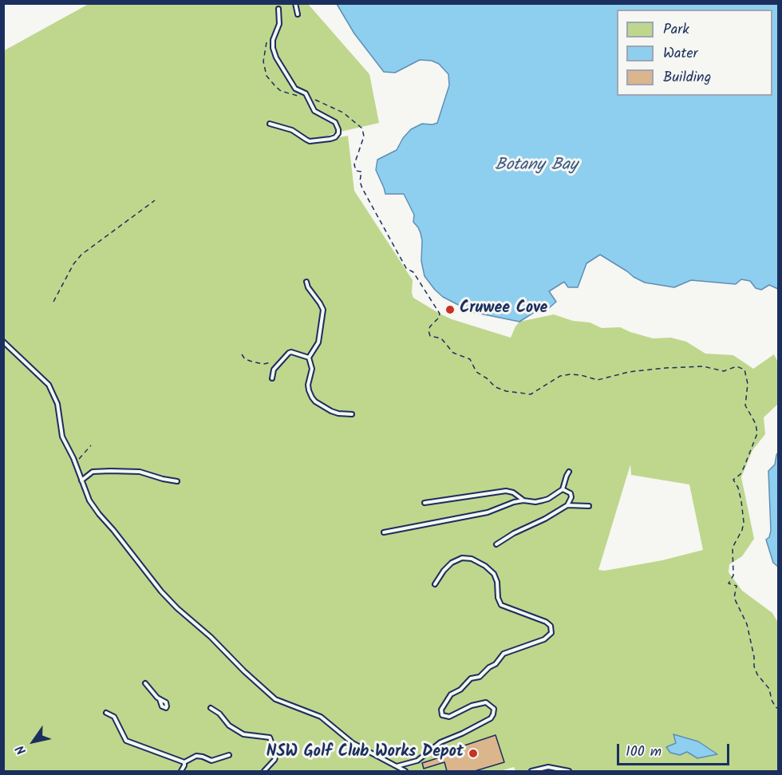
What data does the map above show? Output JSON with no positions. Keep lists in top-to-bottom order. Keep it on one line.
{"water":["Botany Bay"],"places":["Cruwee Cove","NSW Golf Club Works Depot"],"legend":["Park","Water","Building"],"scale_bar":"100 m","north":"bottom left"}
